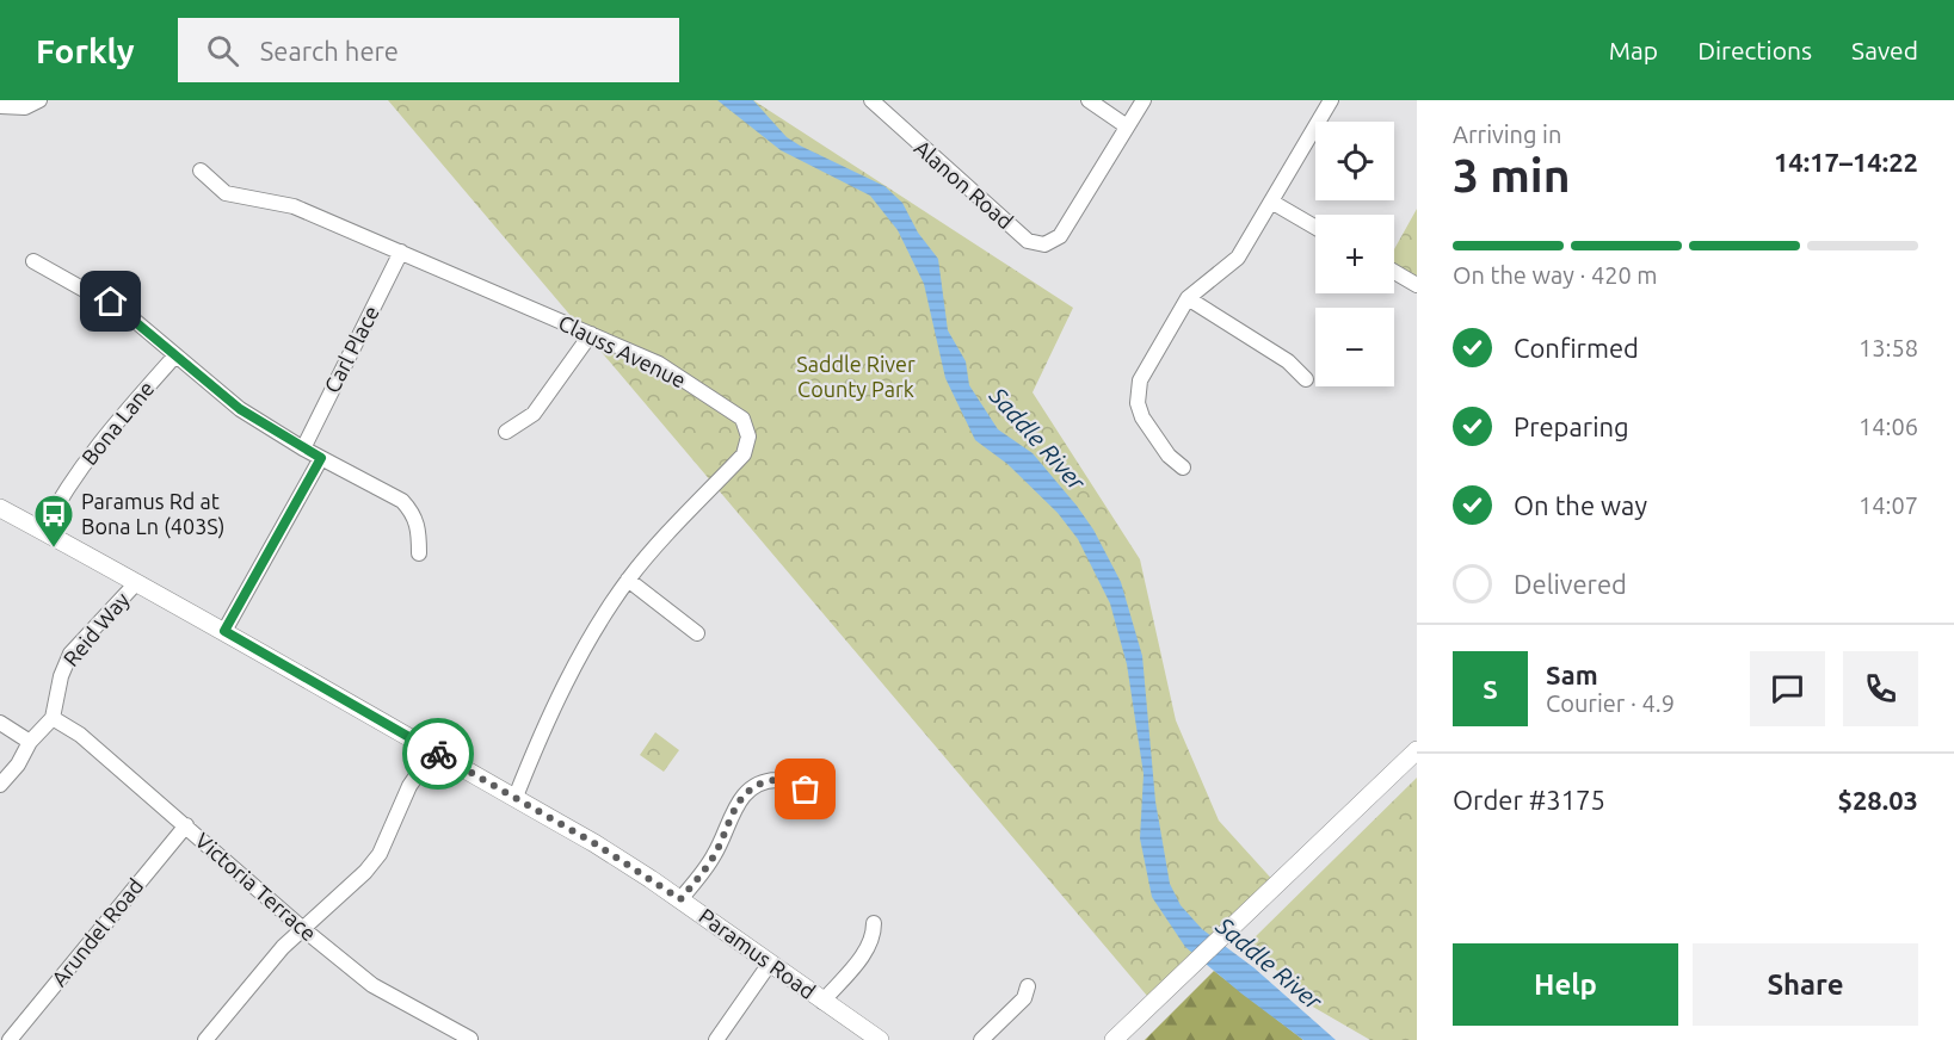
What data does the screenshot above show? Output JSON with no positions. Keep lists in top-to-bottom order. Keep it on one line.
{"streets":{"main road":["Paramus Road"],"street":["Alanon Road","Carl Place","Clauss Avenue","Bona Lane","Reid Way","Victoria Terrace","Arundel Road"]},"crossings":[["Carl Place","Clauss Avenue"],["Clauss Avenue","Paramus Road"],["Bona Lane","Paramus Road"],["Reid Way","Victoria Terrace"],["Reid Way","Paramus Road"],["Victoria Terrace","Arundel Road"]],"water":["Saddle River"],"parks":["Saddle River County Park"],"places":{"bus stop":["Paramus Rd at Bona Ln (403S)"]},"page":{"header":"Forkly","search":"Search here","nav":["Map","Directions","Saved"],"heading":["3 min","Arriving in","14:17–14:22"],"panel":["Sam","Courier · 4.9","Order #3175","$28.03"],"map_buttons":["+","−"],"bar":"On the way · 420 m","list":[["Confirmed","13:58"],["Preparing","14:06"],["On the way","14:07"],"Delivered"],"round":"S","buttons":["Help","Share"]}}
